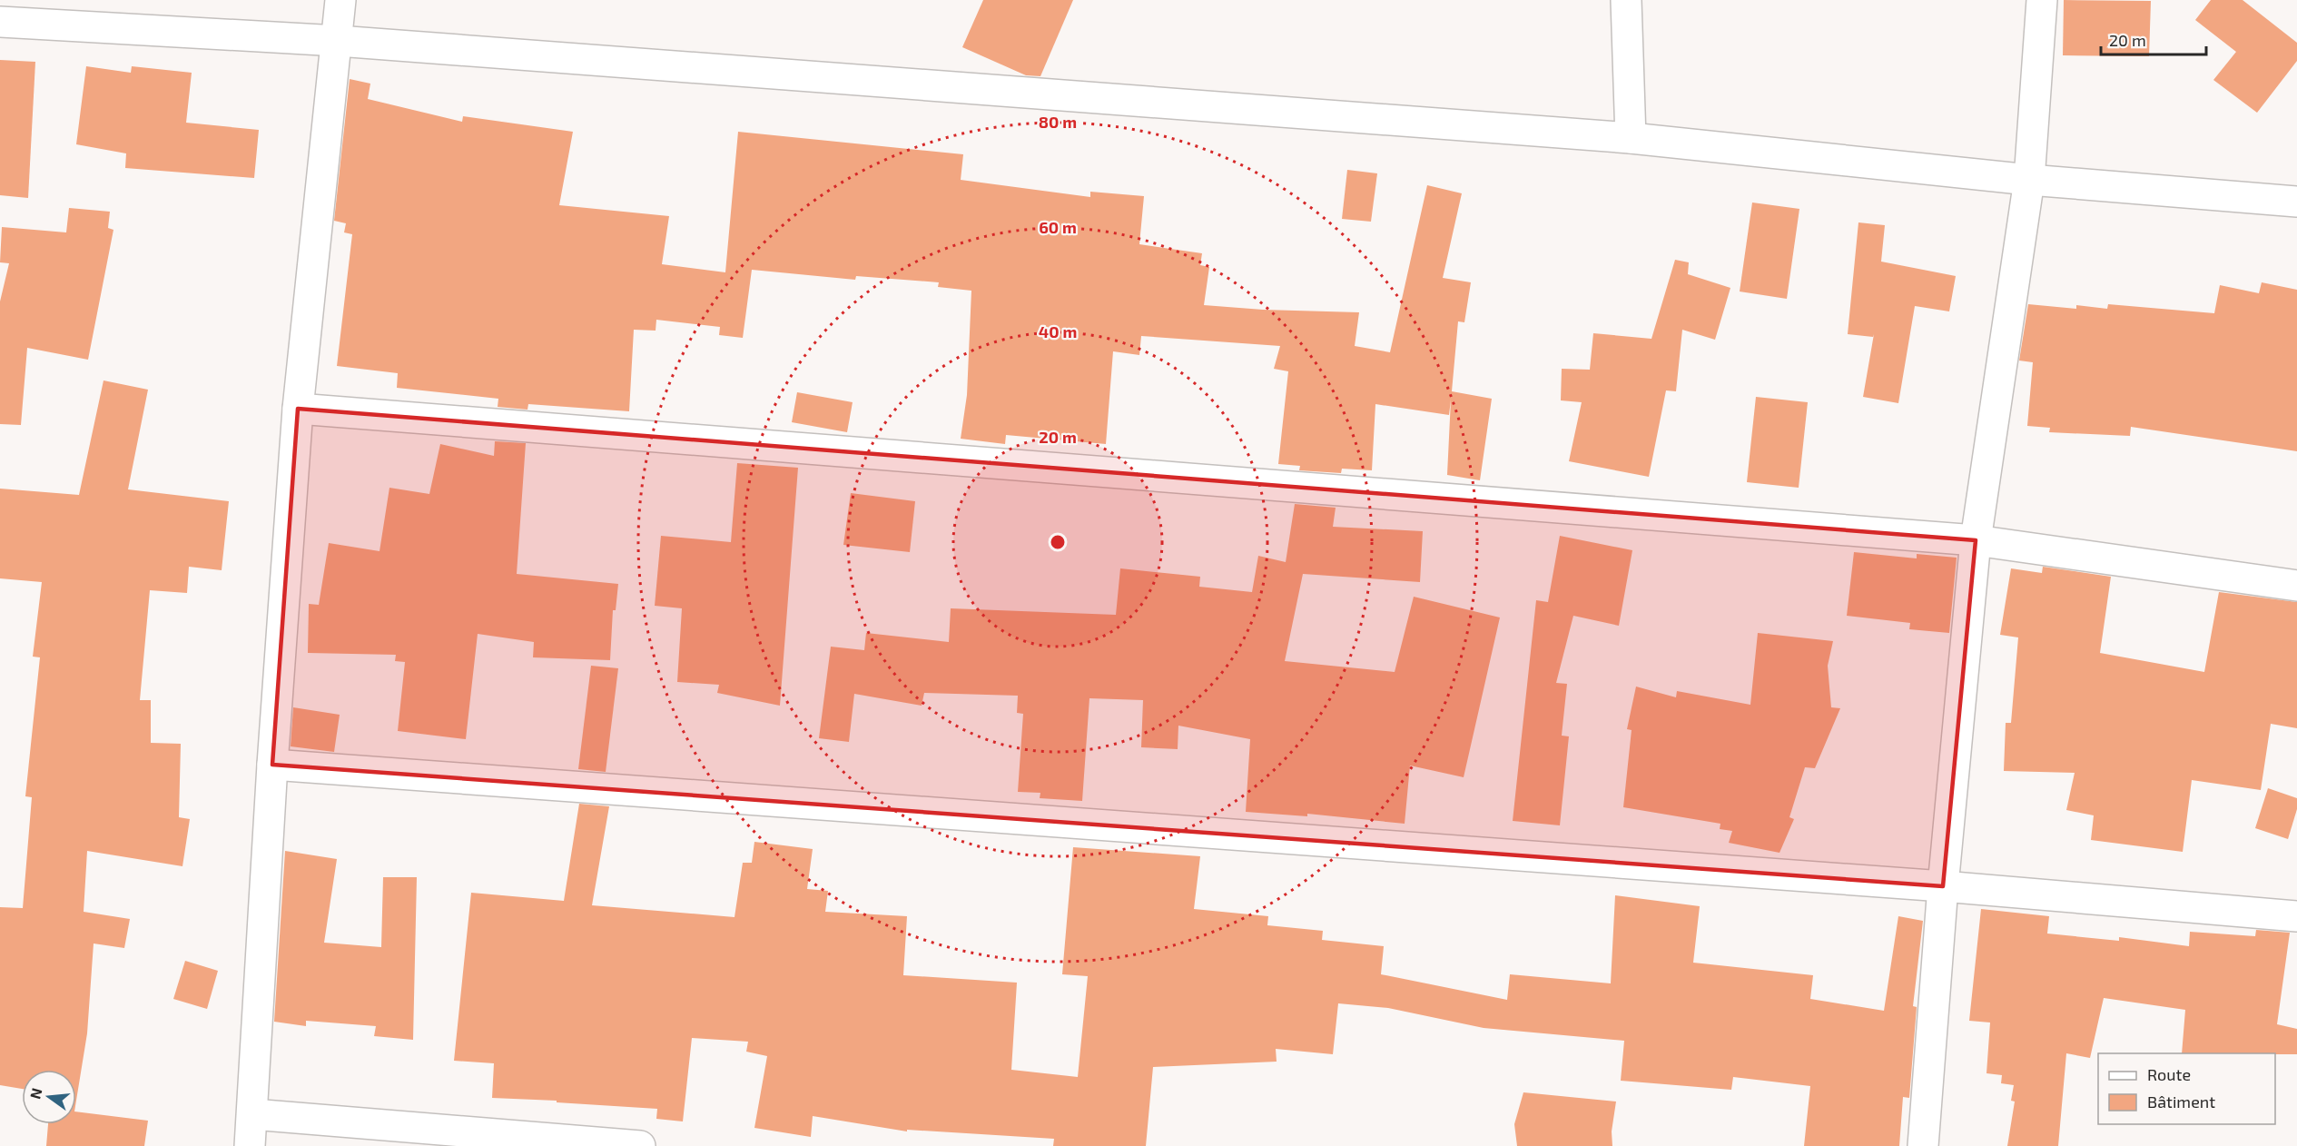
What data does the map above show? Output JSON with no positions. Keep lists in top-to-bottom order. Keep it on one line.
{"legend":["Route","Bâtiment"],"scale_bar":"20 m","north":"left","rings":["80 m","60 m","40 m","20 m"]}
